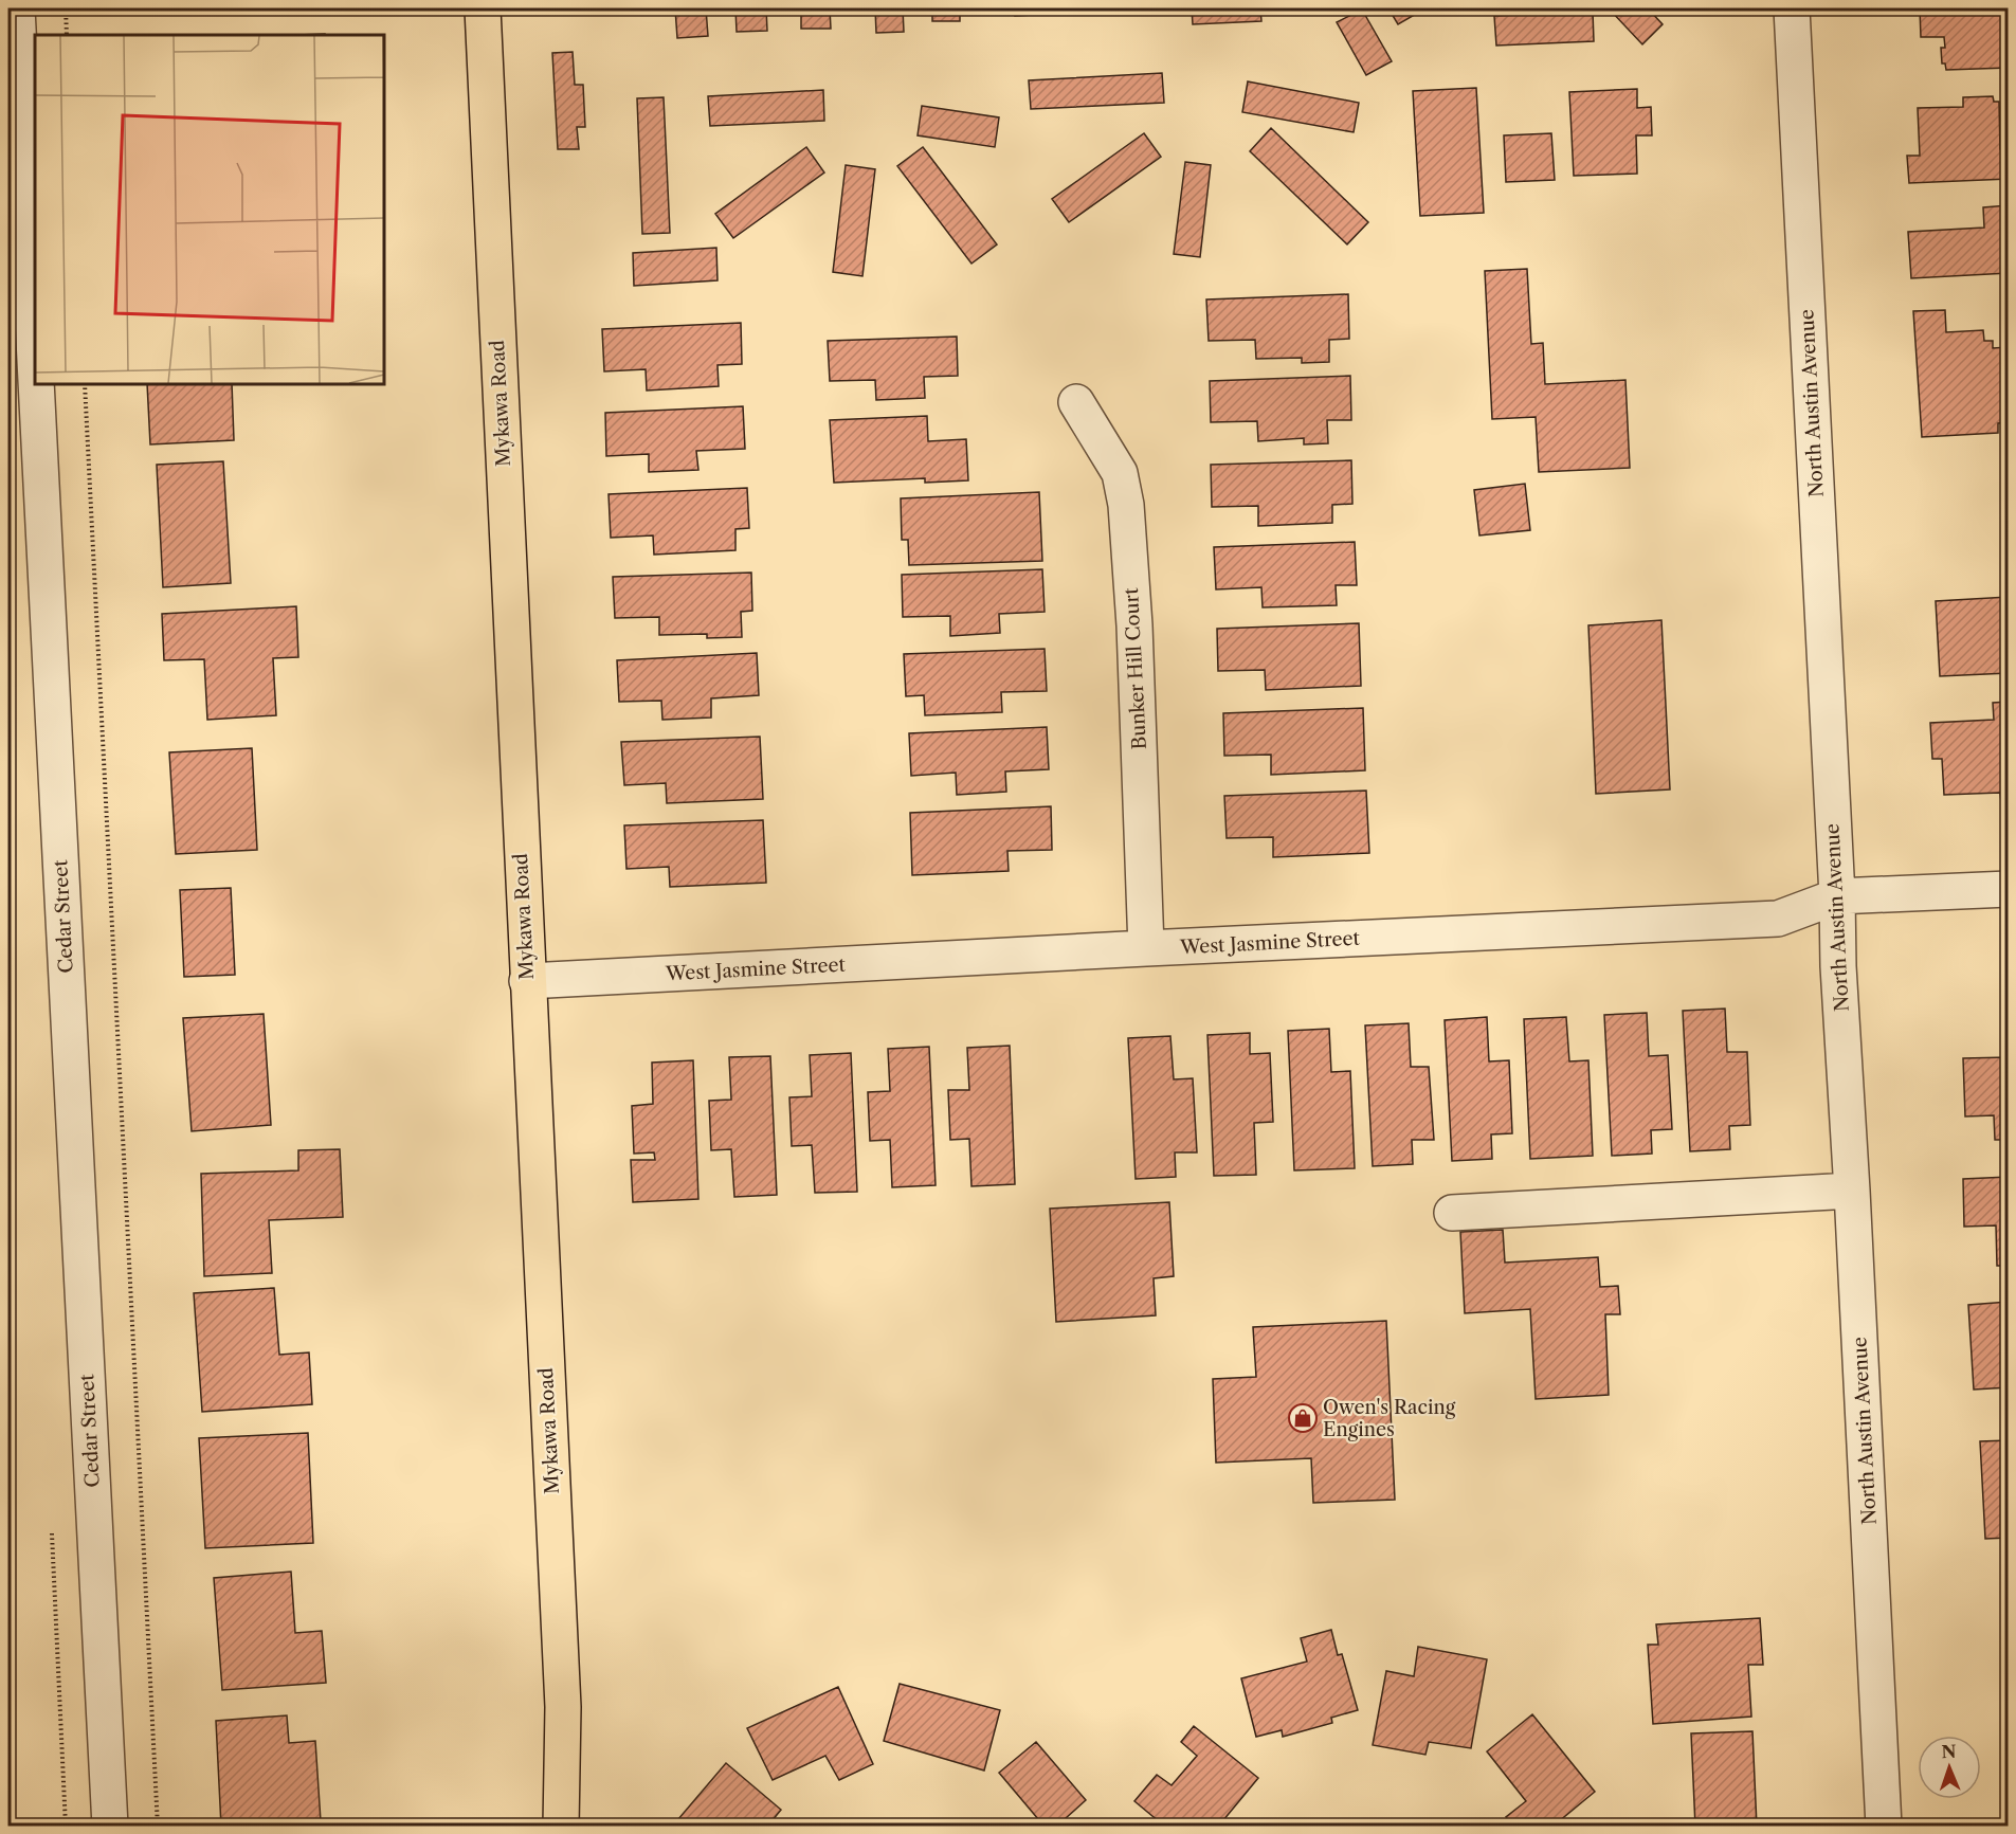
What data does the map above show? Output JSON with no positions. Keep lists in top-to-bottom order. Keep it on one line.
{"streets":{"main road":["Mykawa Road"],"street":["North Austin Avenue","Bunker Hill Court","Cedar Street","West Jasmine Street"]},"crossings":[["Mykawa Road","West Jasmine Street"],["North Austin Avenue","West Jasmine Street"],["Bunker Hill Court","West Jasmine Street"]],"places":{"shop":["Owen's Racing Engines"]},"north":"top"}
